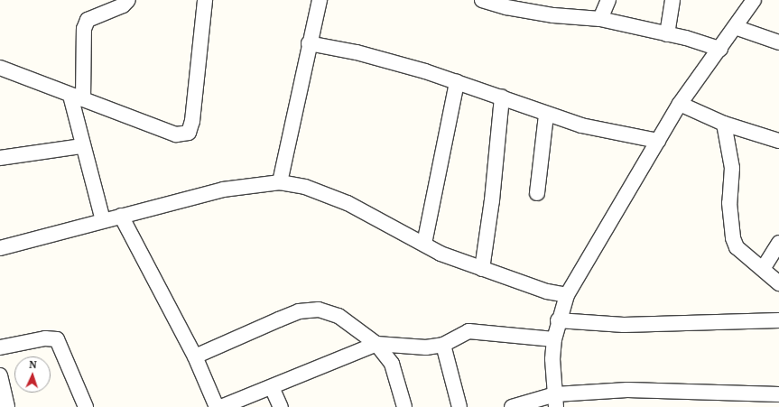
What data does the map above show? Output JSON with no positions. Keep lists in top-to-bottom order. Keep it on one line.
{"north":"top"}
